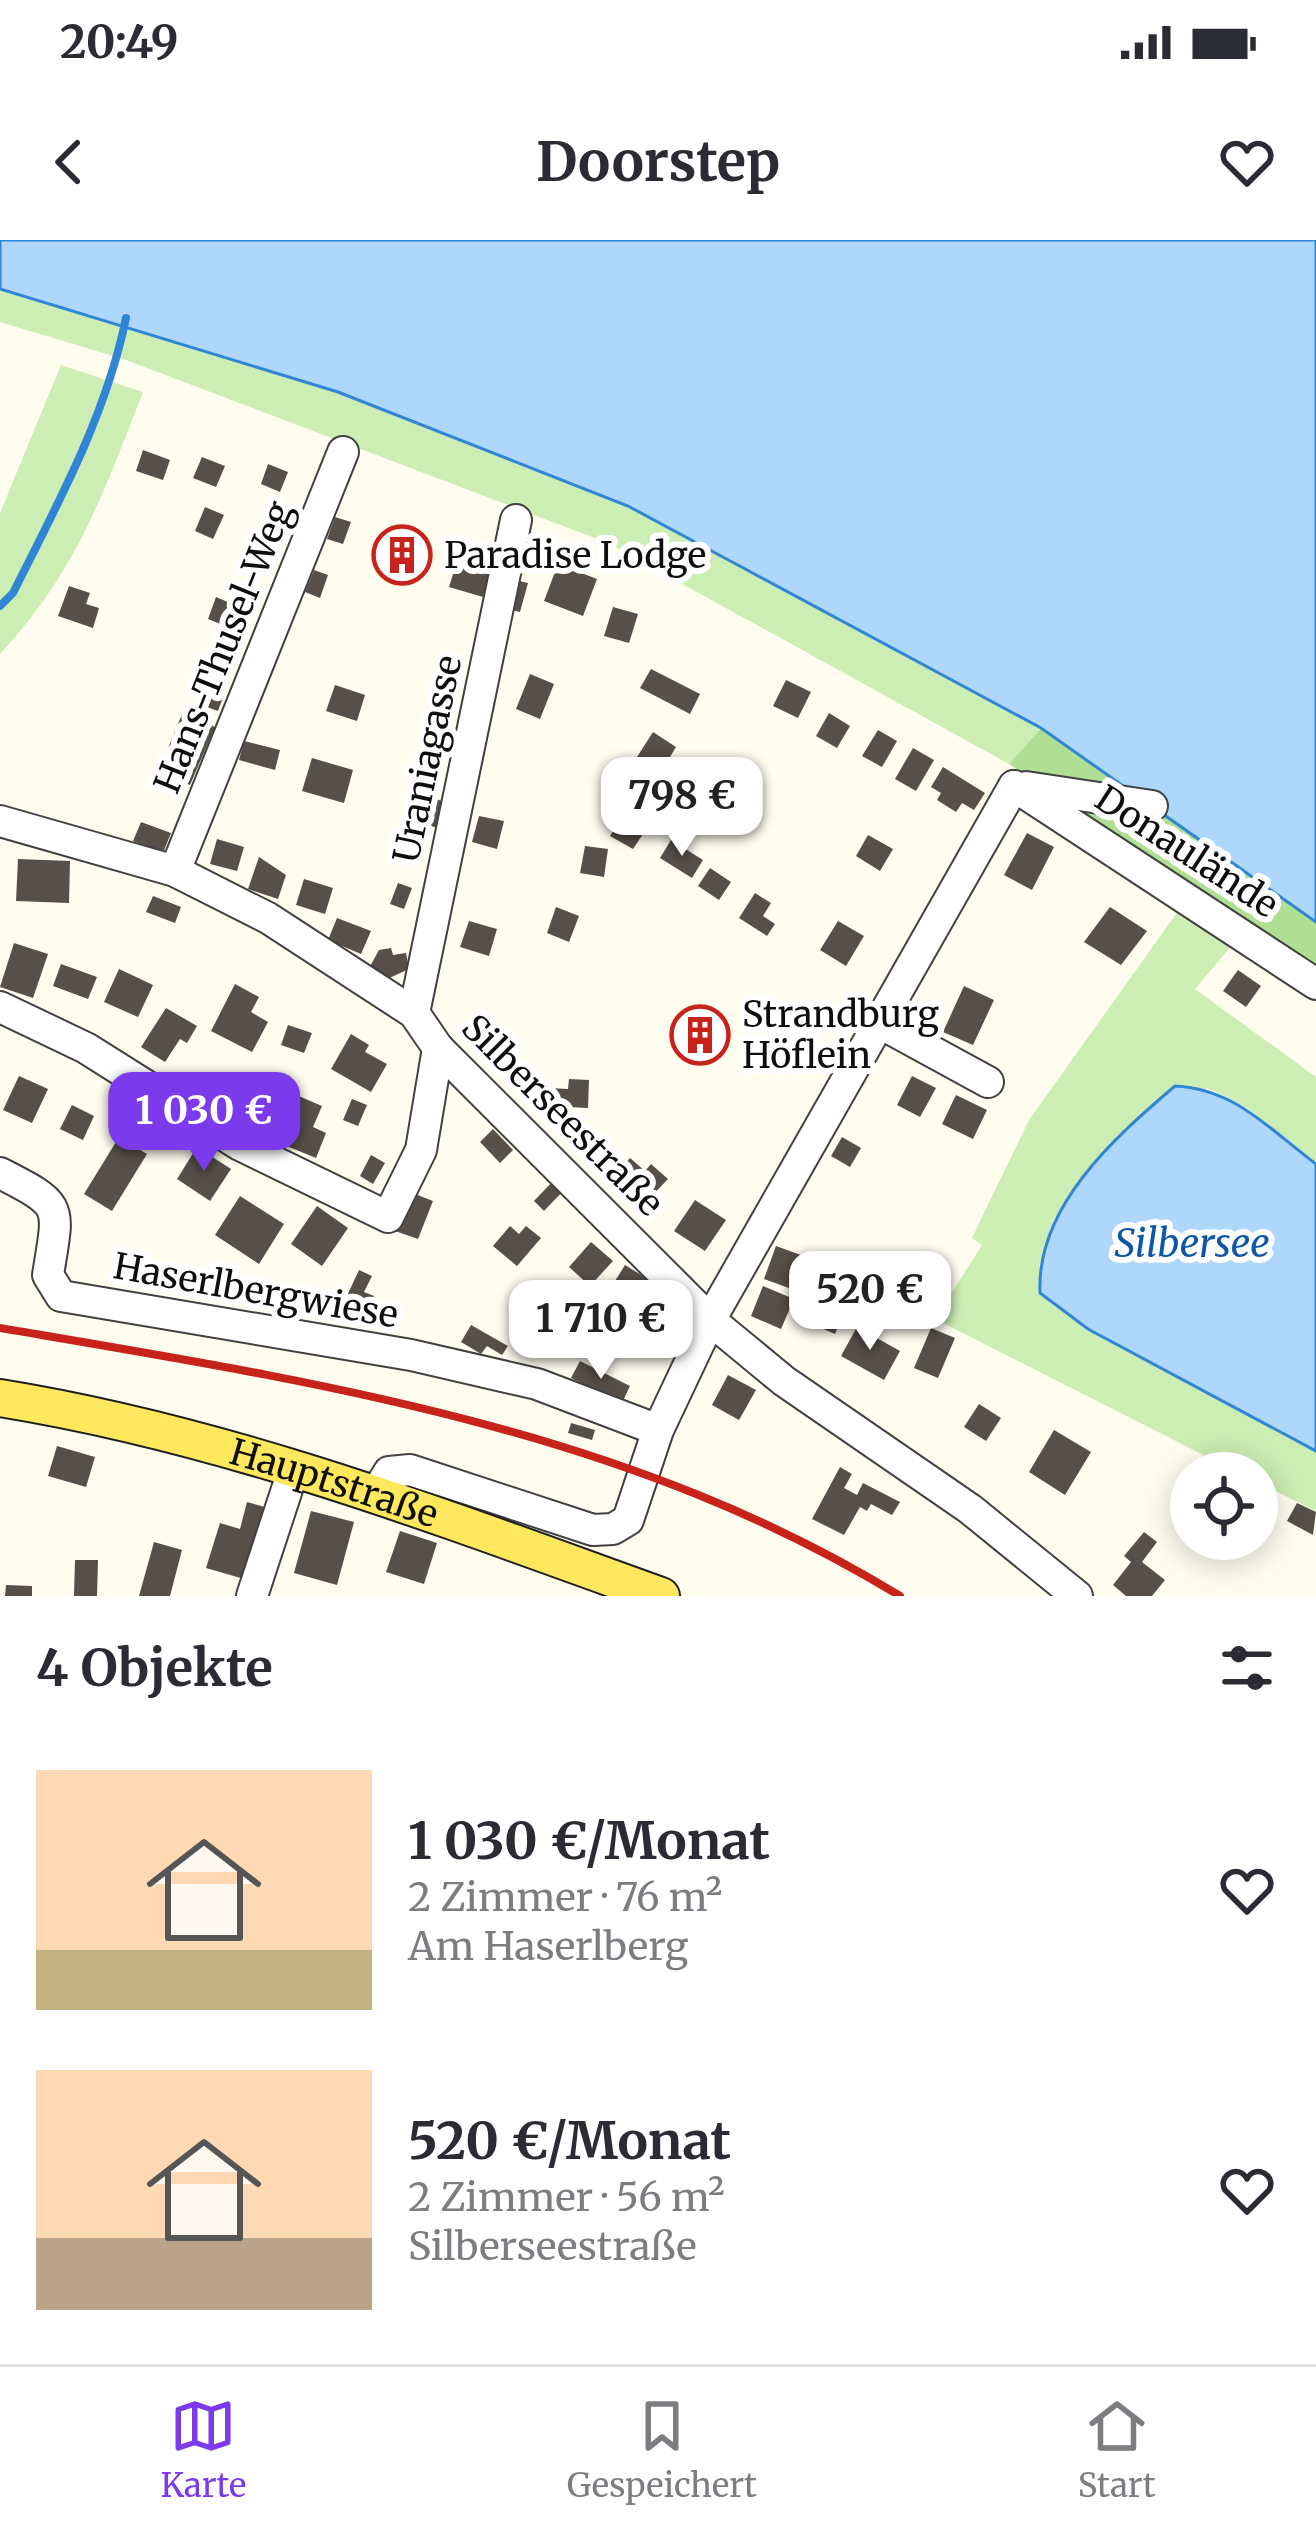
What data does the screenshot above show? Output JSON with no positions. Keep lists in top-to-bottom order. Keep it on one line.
{"streets":{"main road":["Hauptstraße"],"street":["Hans-Thusel-Weg","Uraniagasse","Donaulände","Silberseestraße","Haserlbergwiese"]},"crossings":[["Hans-Thusel-Weg","Silberseestraße"],["Uraniagasse","Silberseestraße"]],"water":["Silbersee"],"places":{"building":["Paradise Lodge","Strandburg Höflein"]},"page":{"status":"20:49","header":"Doorstep","price":["798 €","1 030 €","520 €","1 710 €"],"heading":"4 Objekte","list":[{"name":"1 030 €/Monat","note":"2 Zimmer · 76 m² · Am Haserlberg"},{"name":"520 €/Monat","note":"2 Zimmer · 56 m² · Silberseestraße"}],"tabs":["Karte","Gespeichert","Start"]}}
